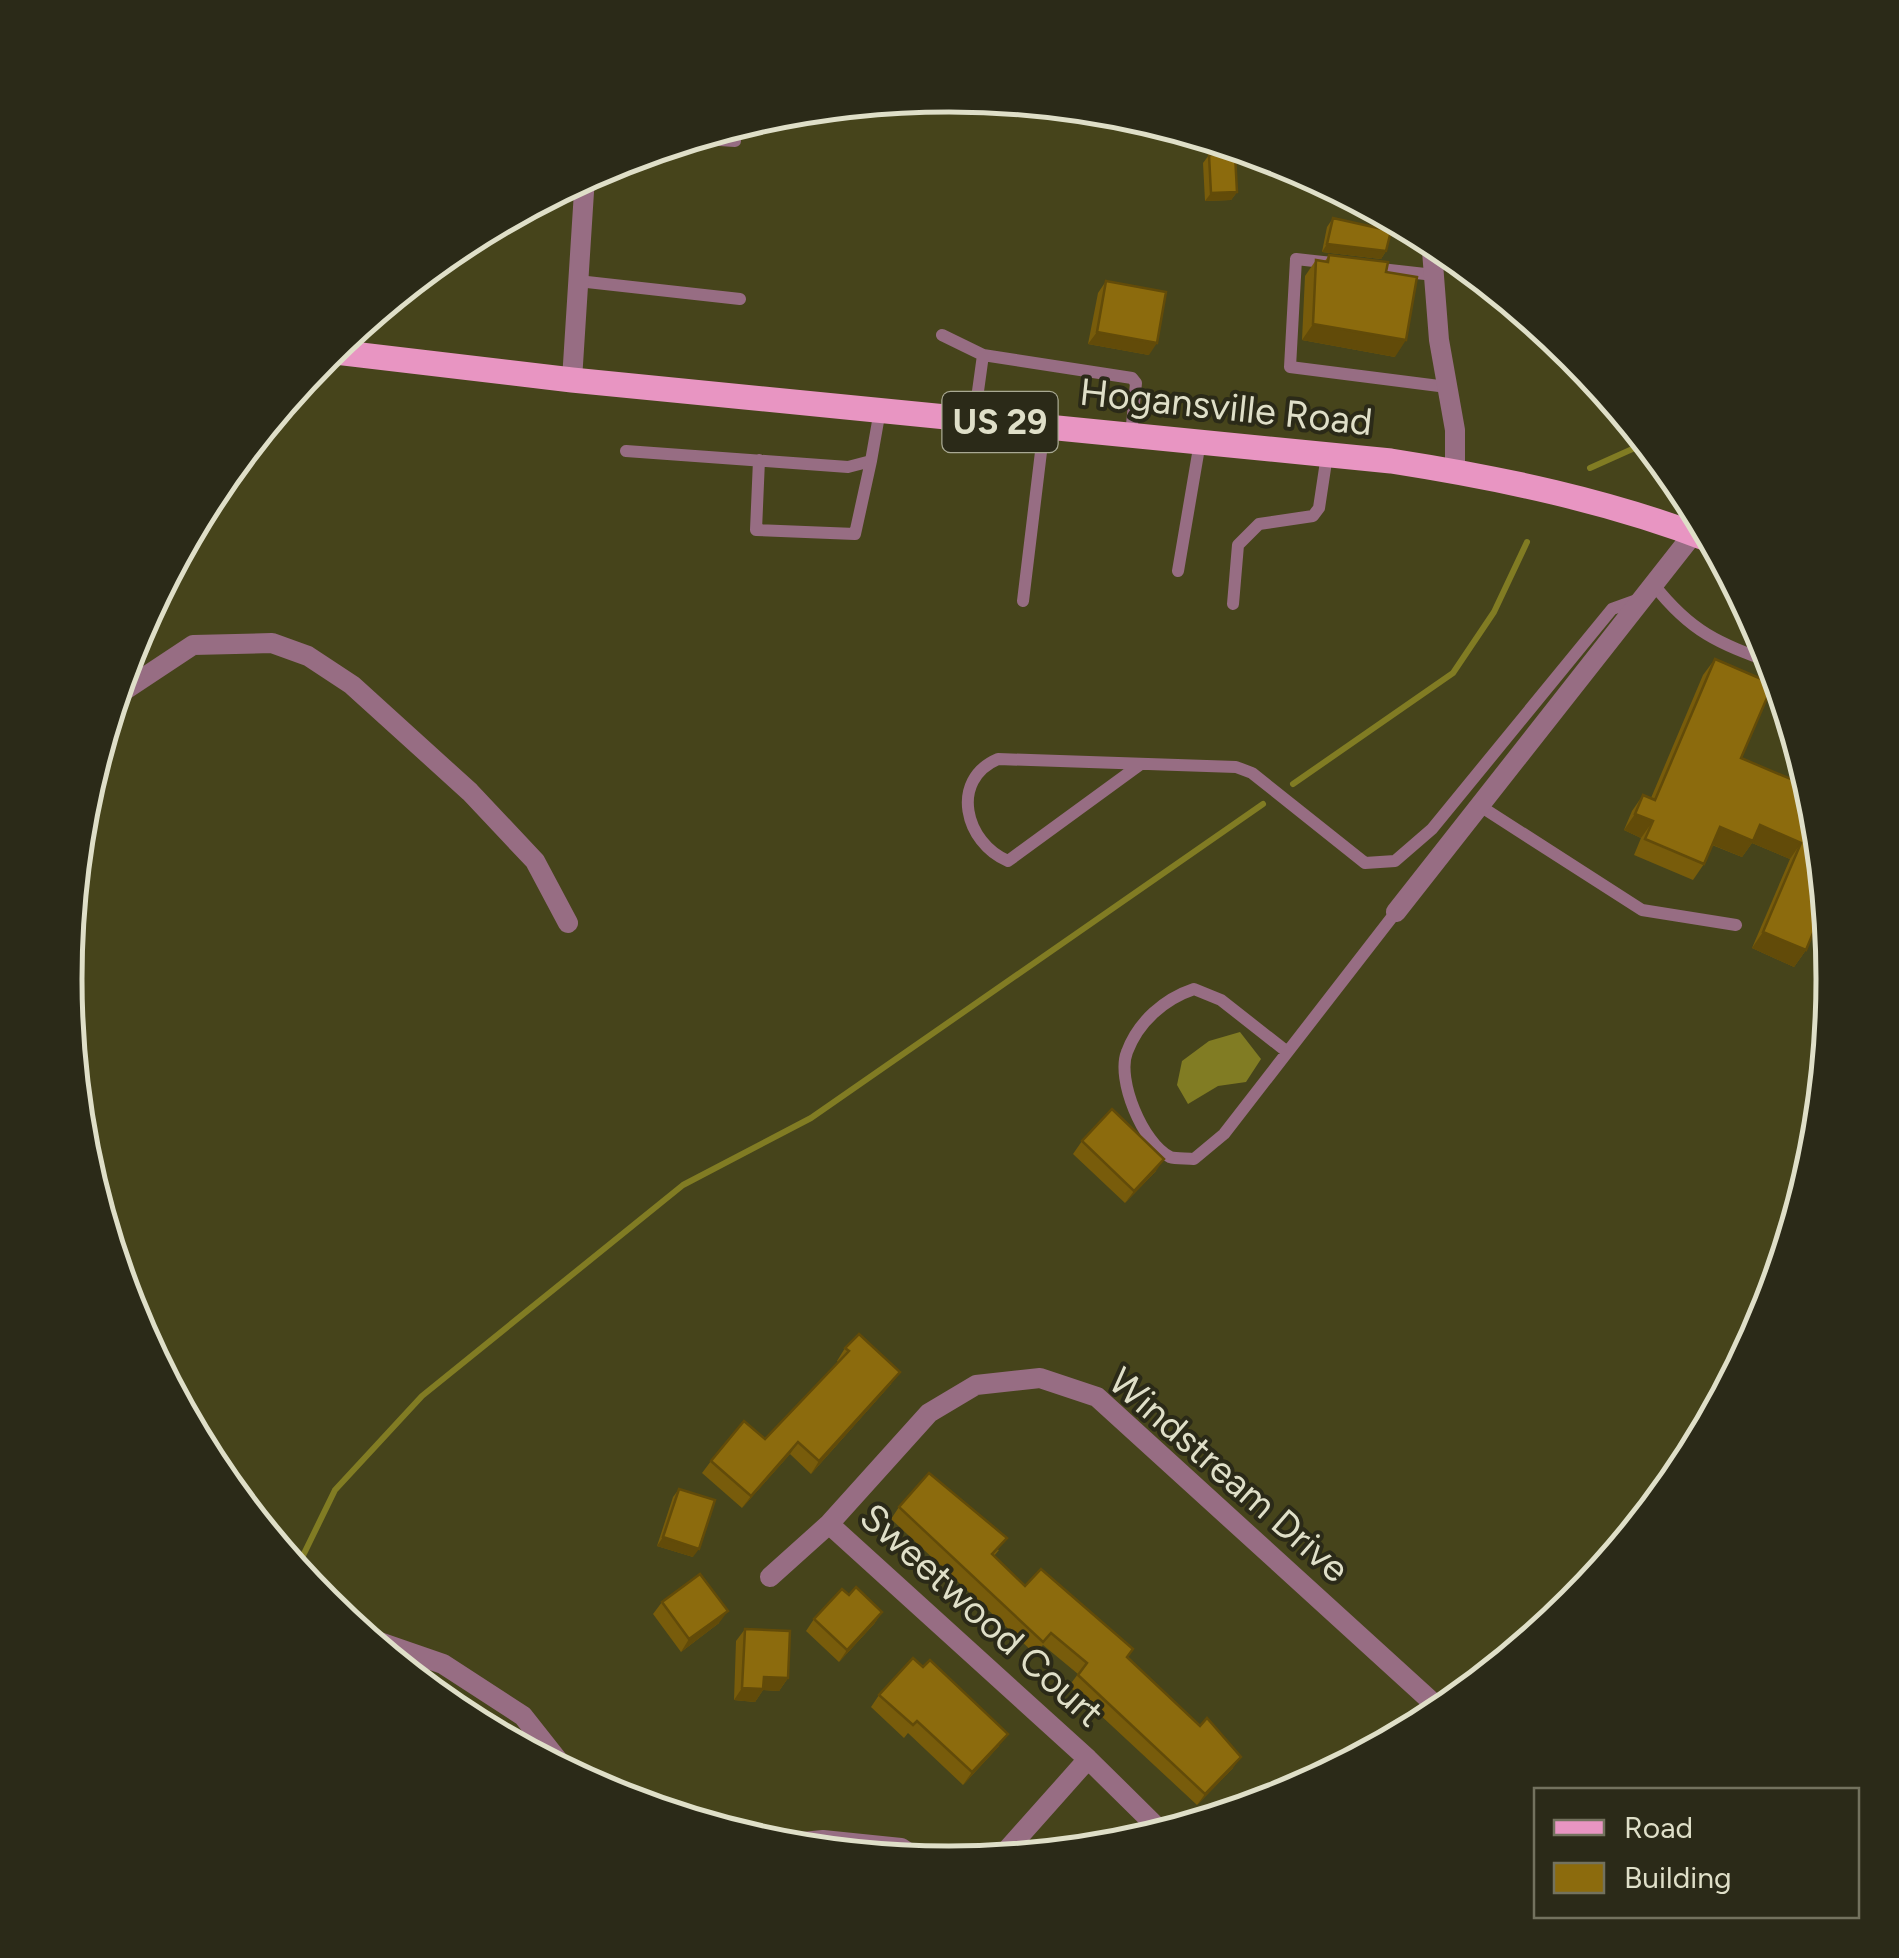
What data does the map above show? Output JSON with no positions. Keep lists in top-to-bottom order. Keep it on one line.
{"streets":{"main road":["Hogansville Road","US 29"],"street":["Windstream Drive","Sweetwood Court"]},"crossings":[["Windstream Drive","Sweetwood Court"]],"legend":["Road","Building"]}
